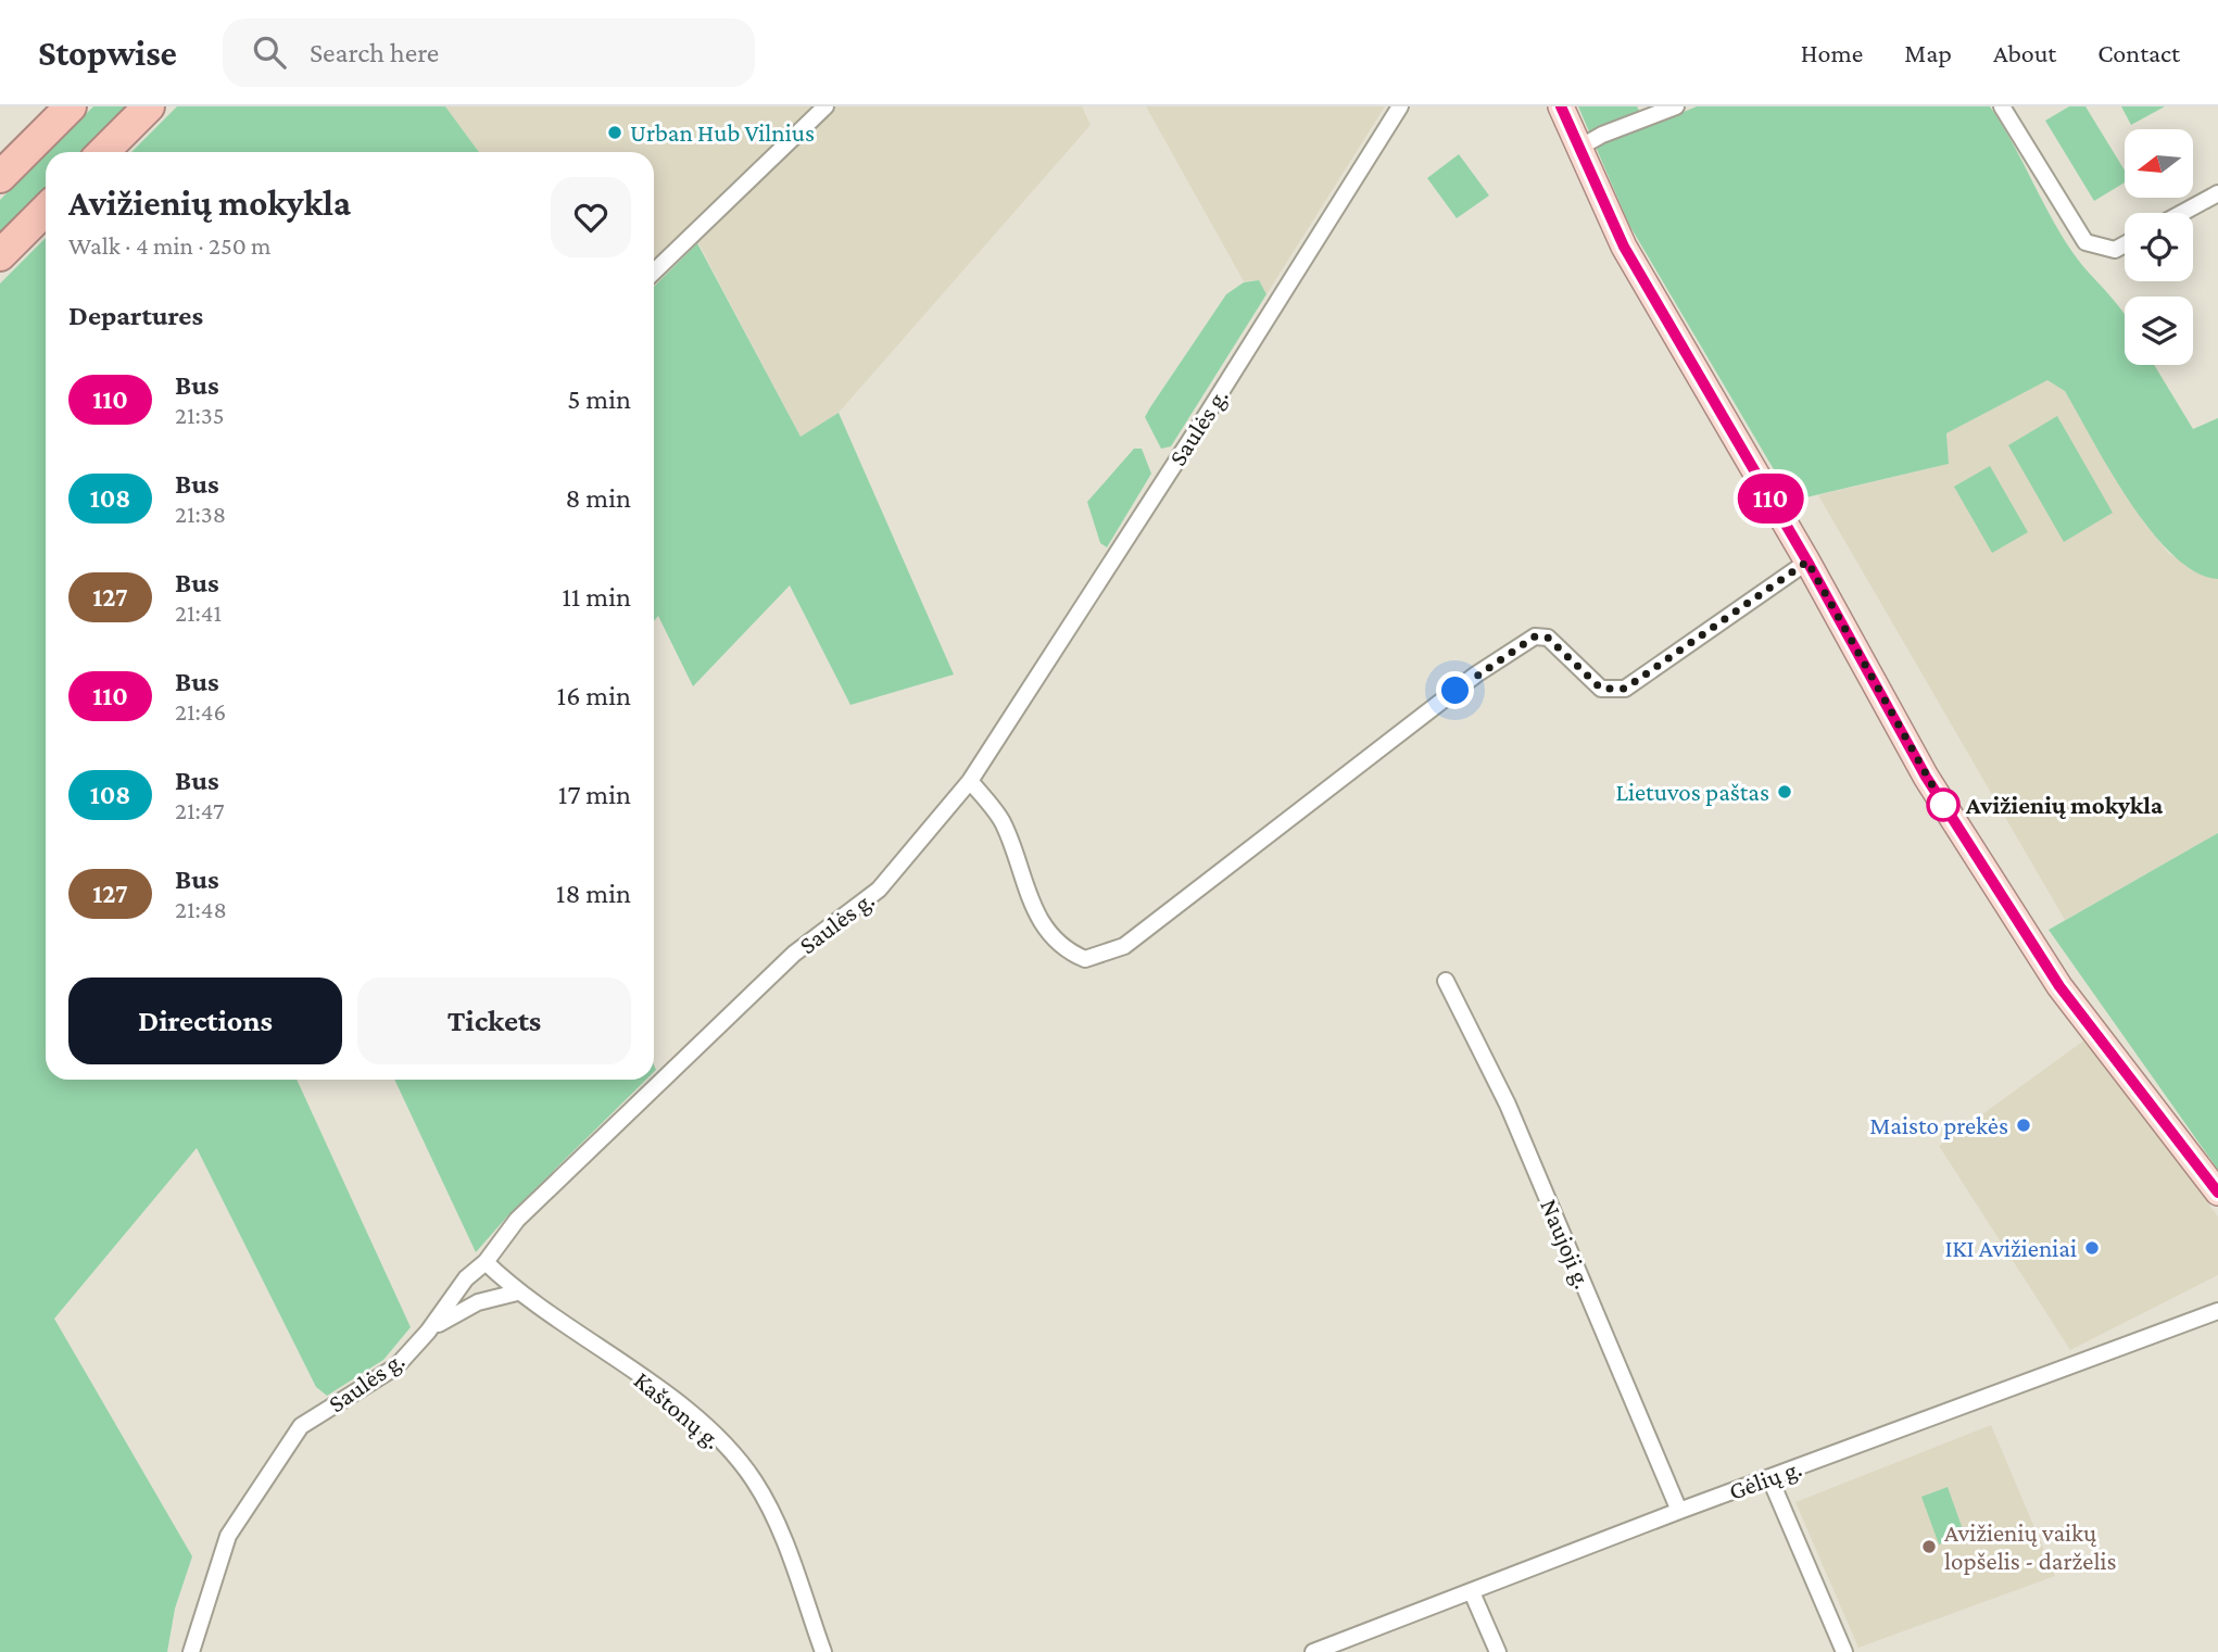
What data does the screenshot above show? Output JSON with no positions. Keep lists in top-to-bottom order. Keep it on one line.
{"streets":{"street":["Saulės g.","Naujoji g.","Kaštonų g.","Gėlių g."]},"crossings":[["Saulės g.","Kaštonų g."],["Naujoji g.","Gėlių g."]],"places":["Urban Hub Vilnius","Lietuvos paštas","Avižienių mokykla","Maisto prekės","IKI Avižieniai","Avižienių vaikų lopšelis - darželis"],"lines":["bus line 110"],"north":"left","page":{"header":"Stopwise","search":"Search here","nav":["Home","Map","About","Contact"],"on_map":"110","heading":[["Avižienių mokykla","Walk · 4 min · 250 m"],"Departures"],"list":[{"mark":"110","name":"Bus","note":"21:35","value":"5 min"},{"mark":"108","name":"Bus","note":"21:38","value":"8 min"},{"mark":"127","name":"Bus","note":"21:41","value":"11 min"},{"mark":"110","name":"Bus","note":"21:46","value":"16 min"},{"mark":"108","name":"Bus","note":"21:47","value":"17 min"},{"mark":"127","name":"Bus","note":"21:48","value":"18 min"}],"buttons":["Directions","Tickets"]}}
